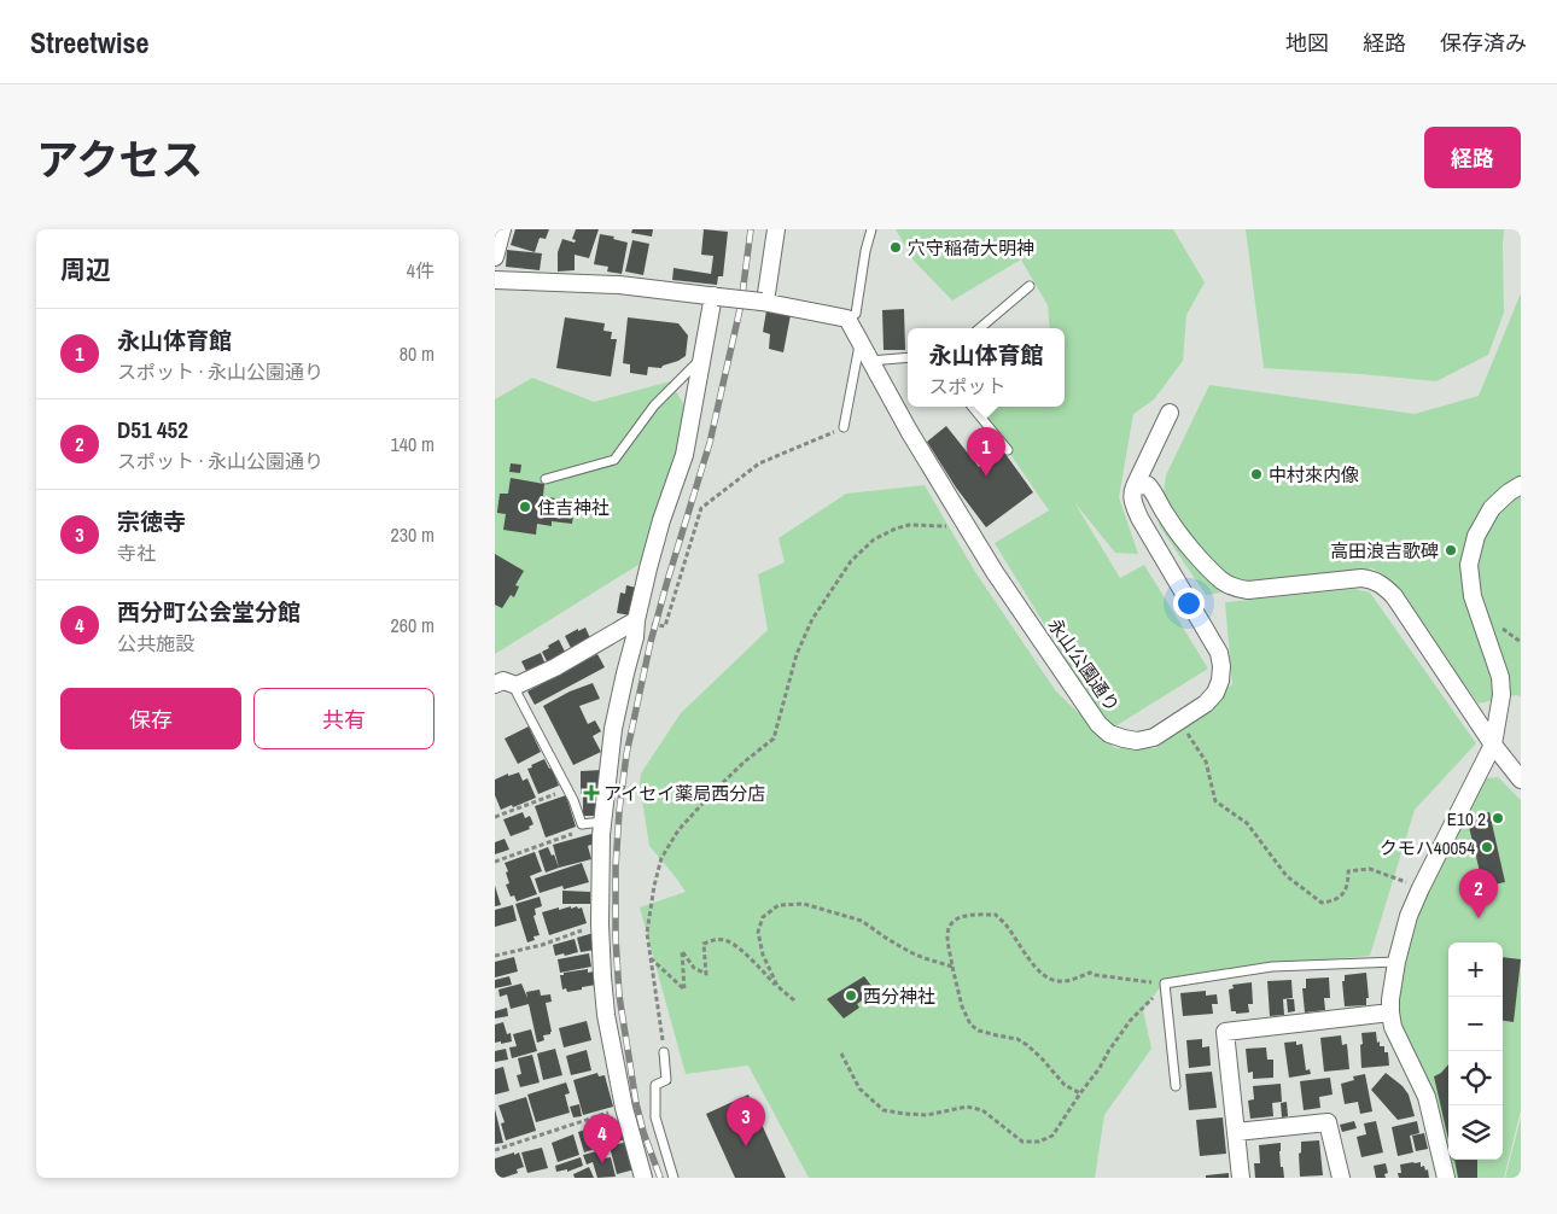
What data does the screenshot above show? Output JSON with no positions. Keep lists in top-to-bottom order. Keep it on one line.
{"streets":{"street":["永山公園通り"]},"places":{"other":["穴守稲荷大明神","中村來内像","住吉神社","高田浪吉歌碑","E10 2","クモハ40054","西分神社"],"health":["アイセイ薬局西分店"]},"page":{"header":"Streetwise","nav":["地図","経路","保存済み"],"title":"アクセス","buttons":["経路",["保存","共有"]],"heading":["周辺","4件"],"list":[{"mark":"1","name":"永山体育館","note":"スポット · 永山公園通り","value":"80 m"},{"mark":"2","name":"D51 452","note":"スポット · 永山公園通り","value":"140 m"},{"mark":"3","name":"宗徳寺","note":"寺社","value":"230 m"},{"mark":"4","name":"西分町公会堂分館","note":"公共施設","value":"260 m"}],"popup":["永山体育館","スポット"],"pins":["1","2","3","4"],"map_buttons":["+","−"]}}
